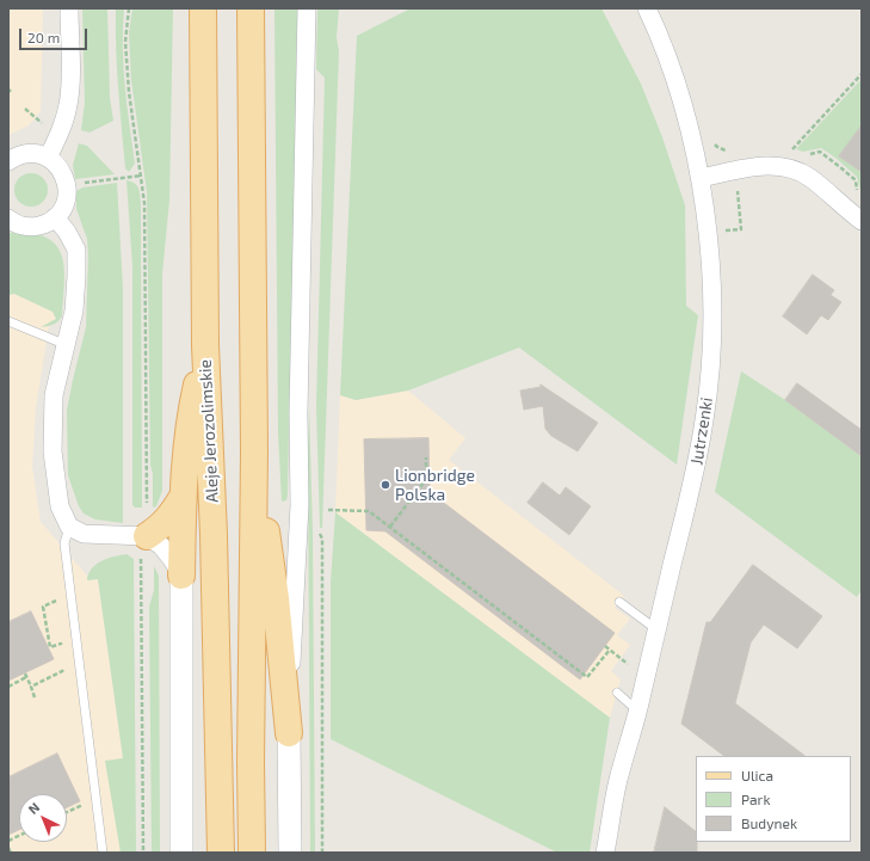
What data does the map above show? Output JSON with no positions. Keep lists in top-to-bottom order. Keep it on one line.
{"streets":{"main road":["Aleje Jerozolimskie"],"street":["Jutrzenki"]},"places":["Lionbridge Polska"],"legend":["Ulica","Park","Budynek"],"scale_bar":"20 m","north":"top left"}
